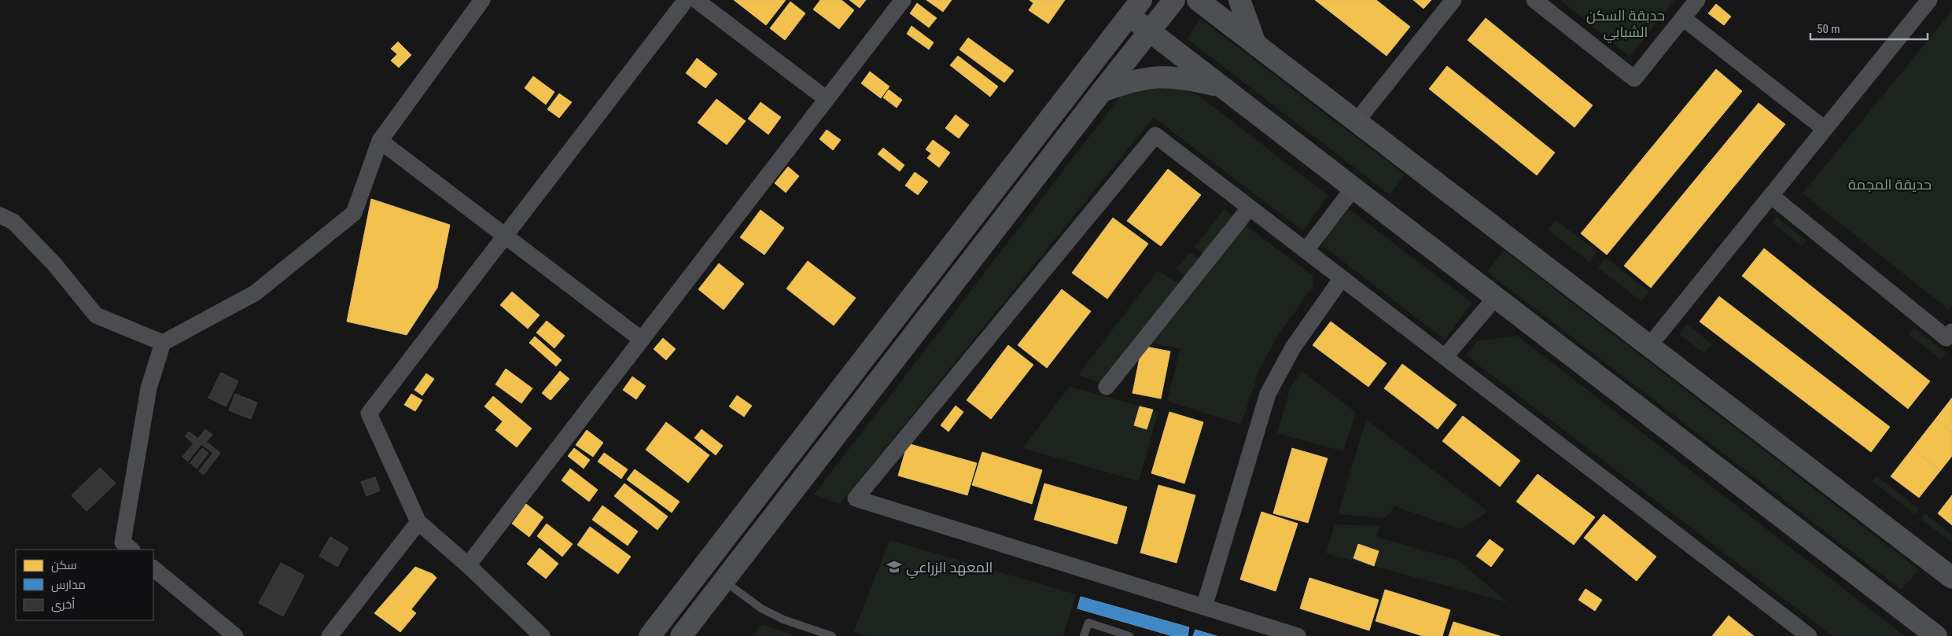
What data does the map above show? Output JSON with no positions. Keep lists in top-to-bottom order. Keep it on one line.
{"parks":["حدبقة السكن الشبابي","حديقة المجمة"],"places":{"school or university":["المعهد الزراعي"]},"legend":["سكن","مدارس","أخرى"],"scale_bar":"50 m"}
